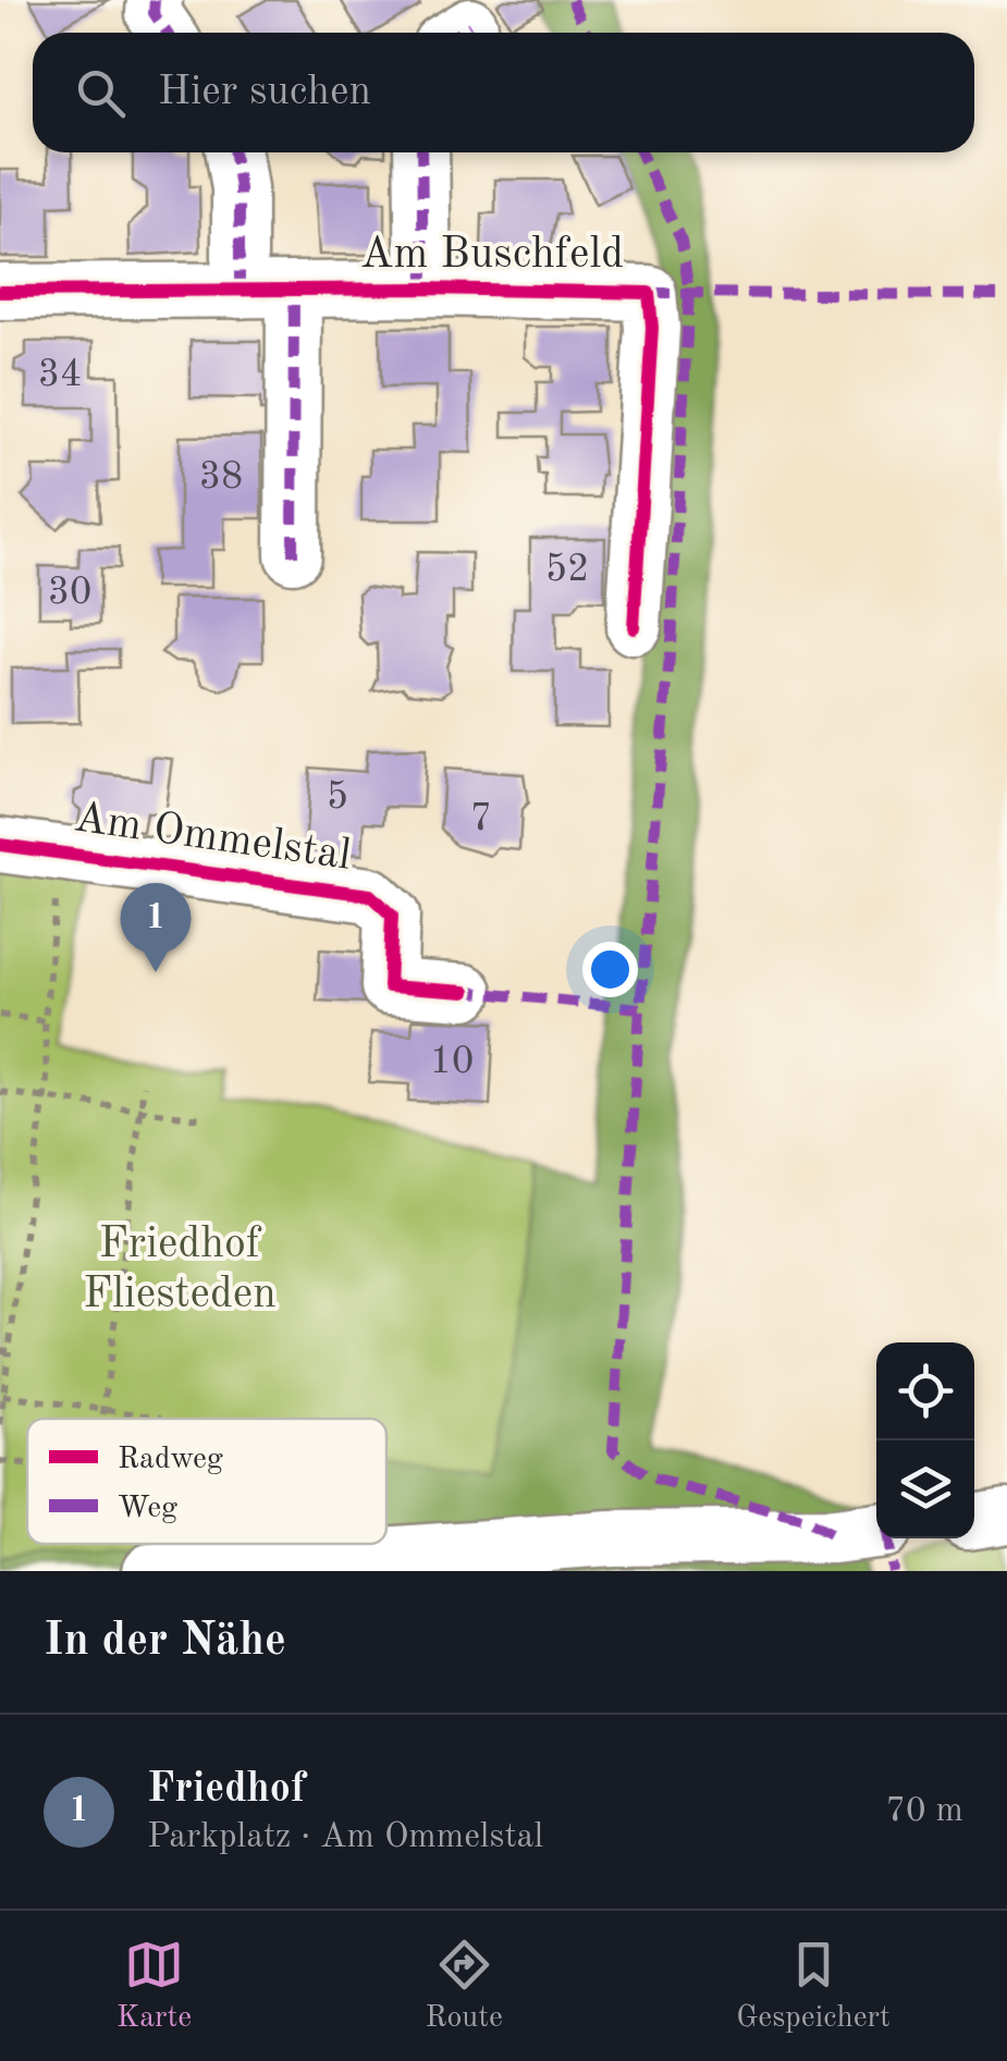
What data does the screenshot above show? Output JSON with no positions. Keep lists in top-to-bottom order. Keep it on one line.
{"streets":{"street":["Am Buschfeld","Am Ommelstal"]},"parks":["Friedhof Fliesteden"],"house_numbers":["34","38","52","30","5","7","10"],"legend":["Radweg","Weg"],"page":{"search":"Hier suchen","pins":"1","heading":"In der Nähe","list":[{"mark":"1","name":"Friedhof","note":"Parkplatz · Am Ommelstal","value":"70 m"}],"nav":["Karte","Route","Gespeichert"]}}
